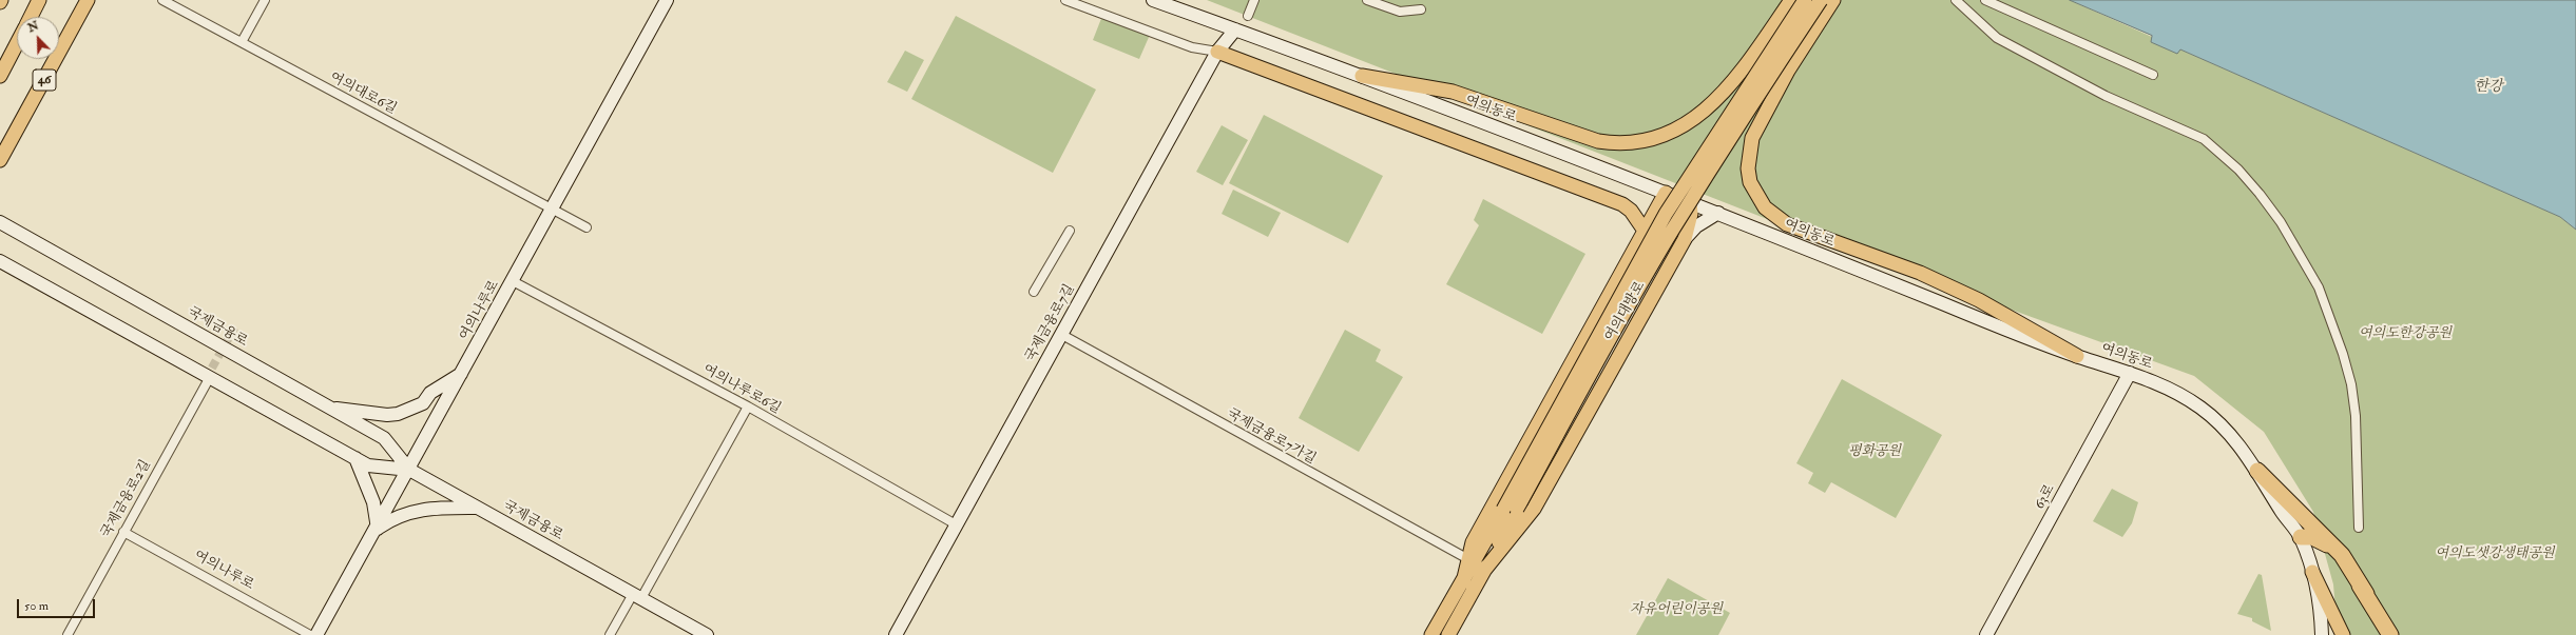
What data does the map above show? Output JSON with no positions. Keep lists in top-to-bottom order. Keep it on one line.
{"streets":{"main road":["46","여의대방로"],"street":["여의대로6길","여의동로","여의나루로","국제금융로7길","국제금융로","여의나루로6길","국제금융로7가길","63로","국제금융로2길"]},"crossings":[["여의대로6길","여의나루로"],["여의동로","국제금융로7길"],["여의동로","63로"],["여의나루로","국제금융로"],["여의나루로","여의나루로6길"],["여의나루로","국제금융로2길"],["국제금융로7길","여의나루로6길"],["국제금융로7길","국제금융로7가길"],["국제금융로","국제금융로2길"]],"water":["한강"],"parks":["여의도한강공원","평화공원","여의도샛강생태공원","자유어린이공원"],"scale_bar":"50 m","north":"top left"}
